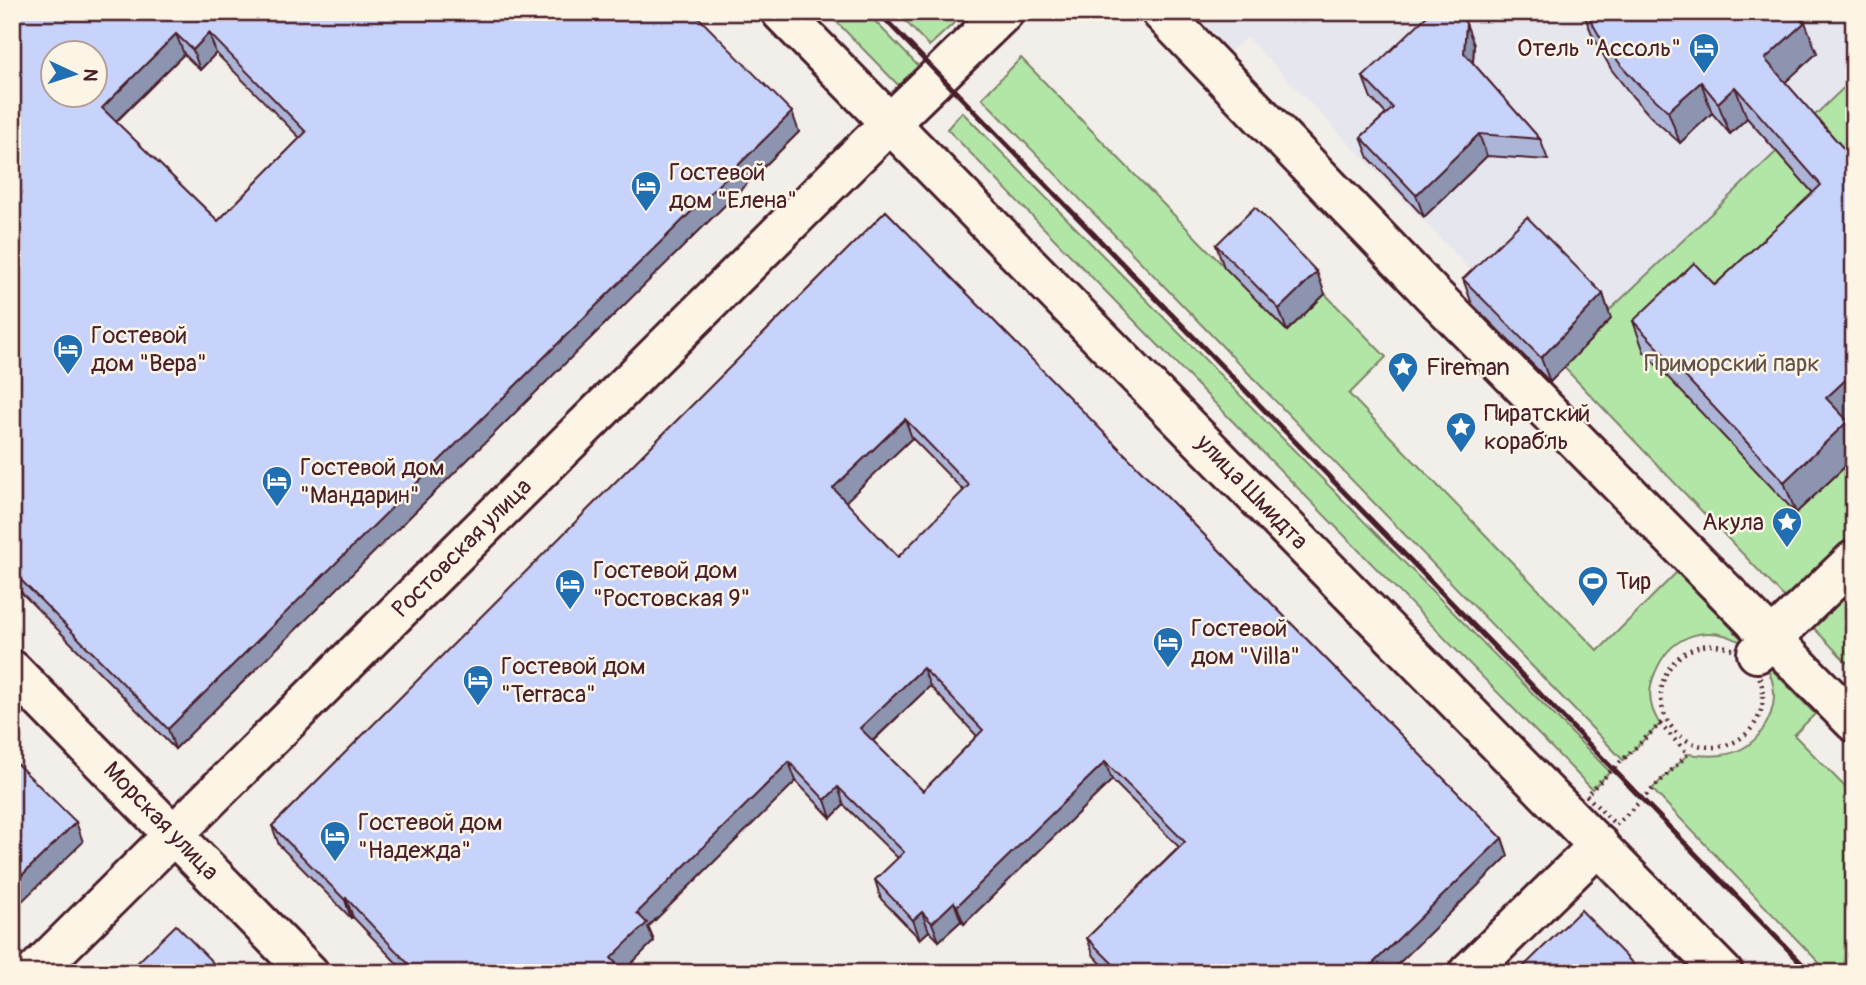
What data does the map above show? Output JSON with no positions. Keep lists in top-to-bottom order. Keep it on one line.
{"streets":{"street":["улица Шмидта","Ростовская улица","Морская улица"]},"crossings":[["улица Шмидта","Ростовская улица"],["Ростовская улица","Морская улица"]],"parks":["Приморский парк"],"places":{"hotel":["Отель \"Ассоль\"","Гостевой дом \"Елена\"","Гостевой дом \"Вера\"","Гостевой дом \"Мандарин\"","Гостевой дом \"Ростовская 9\"","Гостевой дом \"Villa\"","Гостевой дом \"Terraca\"","Гостевой дом \"Надежда\""],"place":["Fireman","Пиратский корабль","Акула"],"sports":["Тир"]},"north":"right"}
